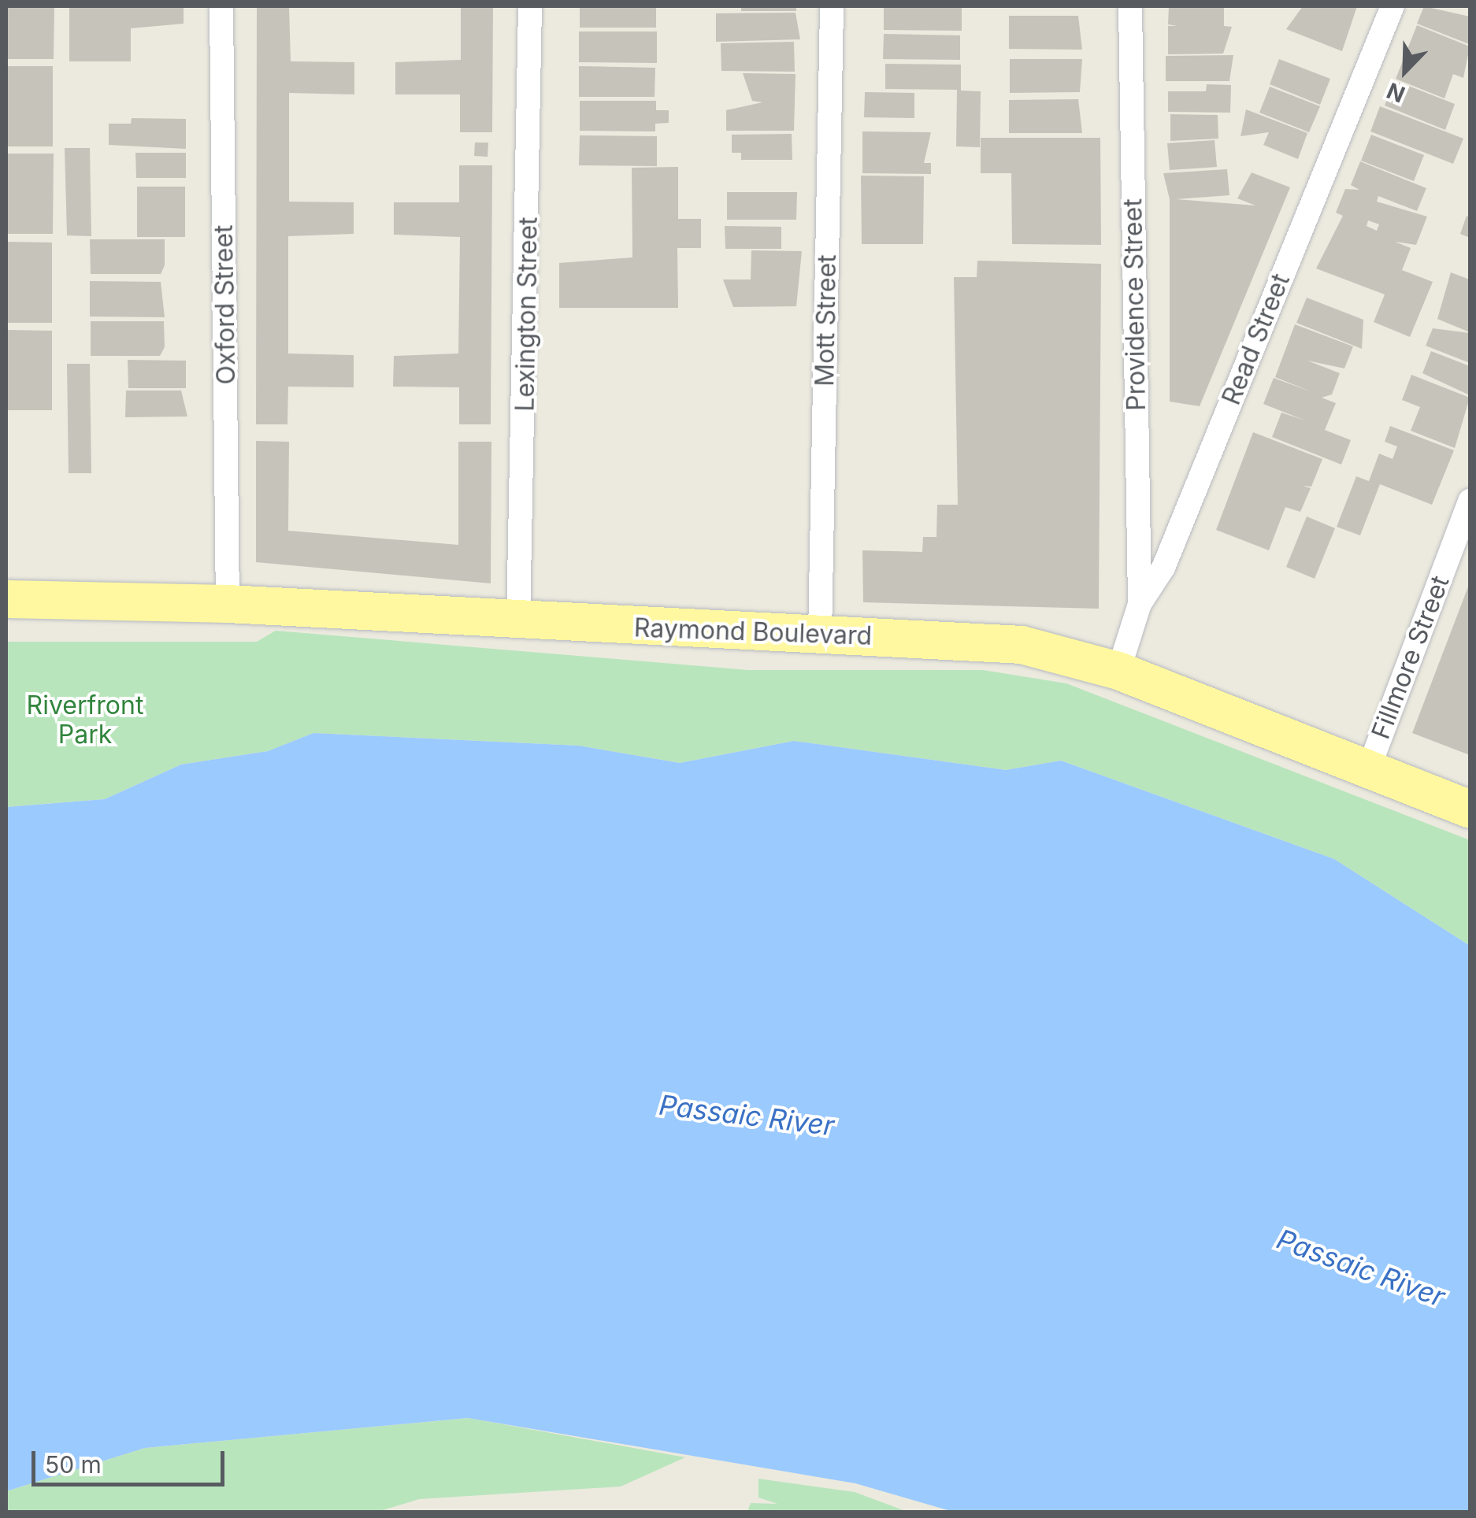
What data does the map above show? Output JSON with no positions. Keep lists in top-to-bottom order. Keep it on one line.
{"streets":{"main road":["Raymond Boulevard"],"street":["Oxford Street","Providence Street","Lexington Street","Mott Street","Read Street","Fillmore Street"]},"crossings":[["Oxford Street","Raymond Boulevard"],["Providence Street","Read Street"],["Lexington Street","Raymond Boulevard"],["Mott Street","Raymond Boulevard"],["Read Street","Raymond Boulevard"],["Raymond Boulevard","Fillmore Street"]],"water":["Passaic River"],"parks":["Riverfront Park"],"scale_bar":"50 m","north":"bottom left"}
